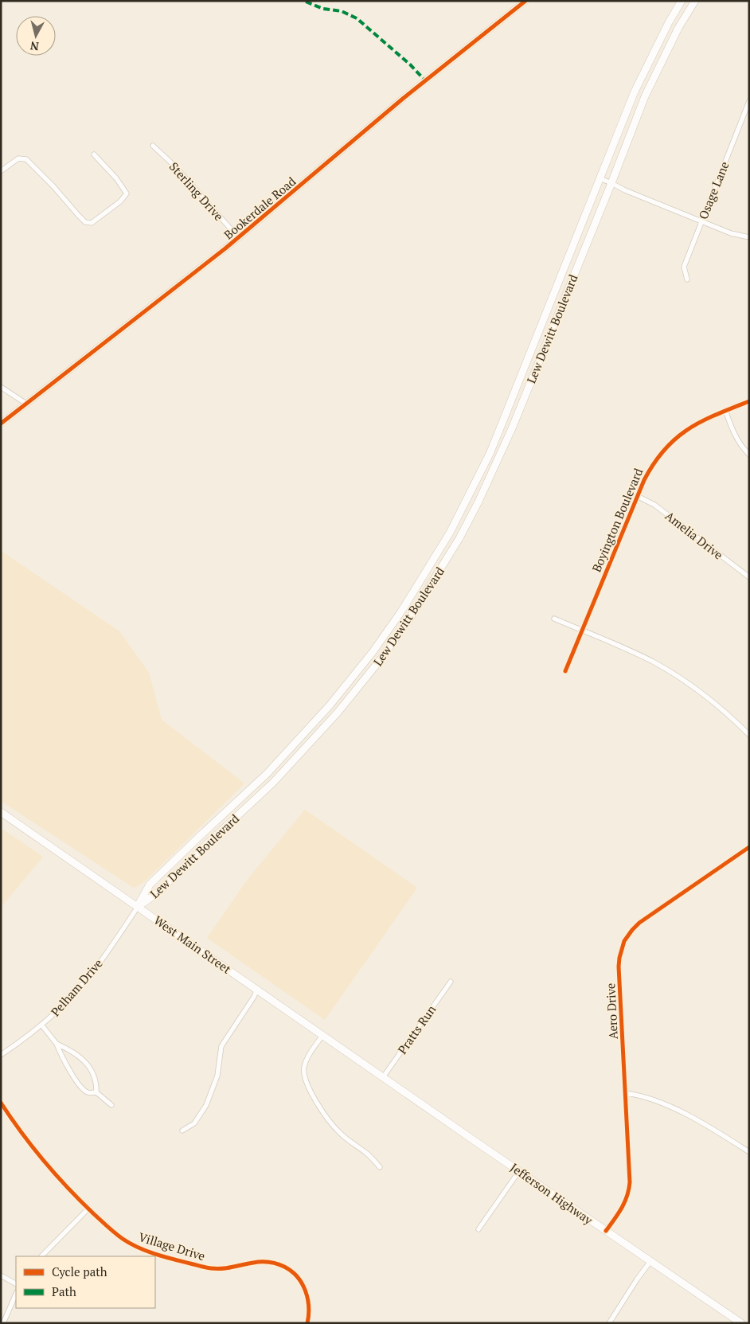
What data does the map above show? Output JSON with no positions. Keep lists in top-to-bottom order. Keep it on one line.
{"streets":{"main road":["Lew Dewitt Boulevard","West Main Street","Jefferson Highway"],"street":["Osage Lane","Sterling Drive","Bookerdale Road","Boyington Boulevard","Amelia Drive","Pelham Drive","Aero Drive","Pratts Run","Village Drive"]},"crossings":[["Sterling Drive","Bookerdale Road"],["Lew Dewitt Boulevard","West Main Street"],["Lew Dewitt Boulevard","Pelham Drive"],["Boyington Boulevard","Amelia Drive"],["West Main Street","Pelham Drive"],["West Main Street","Pratts Run"],["West Main Street","Jefferson Highway"],["Aero Drive","Jefferson Highway"],["Pratts Run","Jefferson Highway"]],"legend":["Cycle path","Path"],"north":"bottom"}
